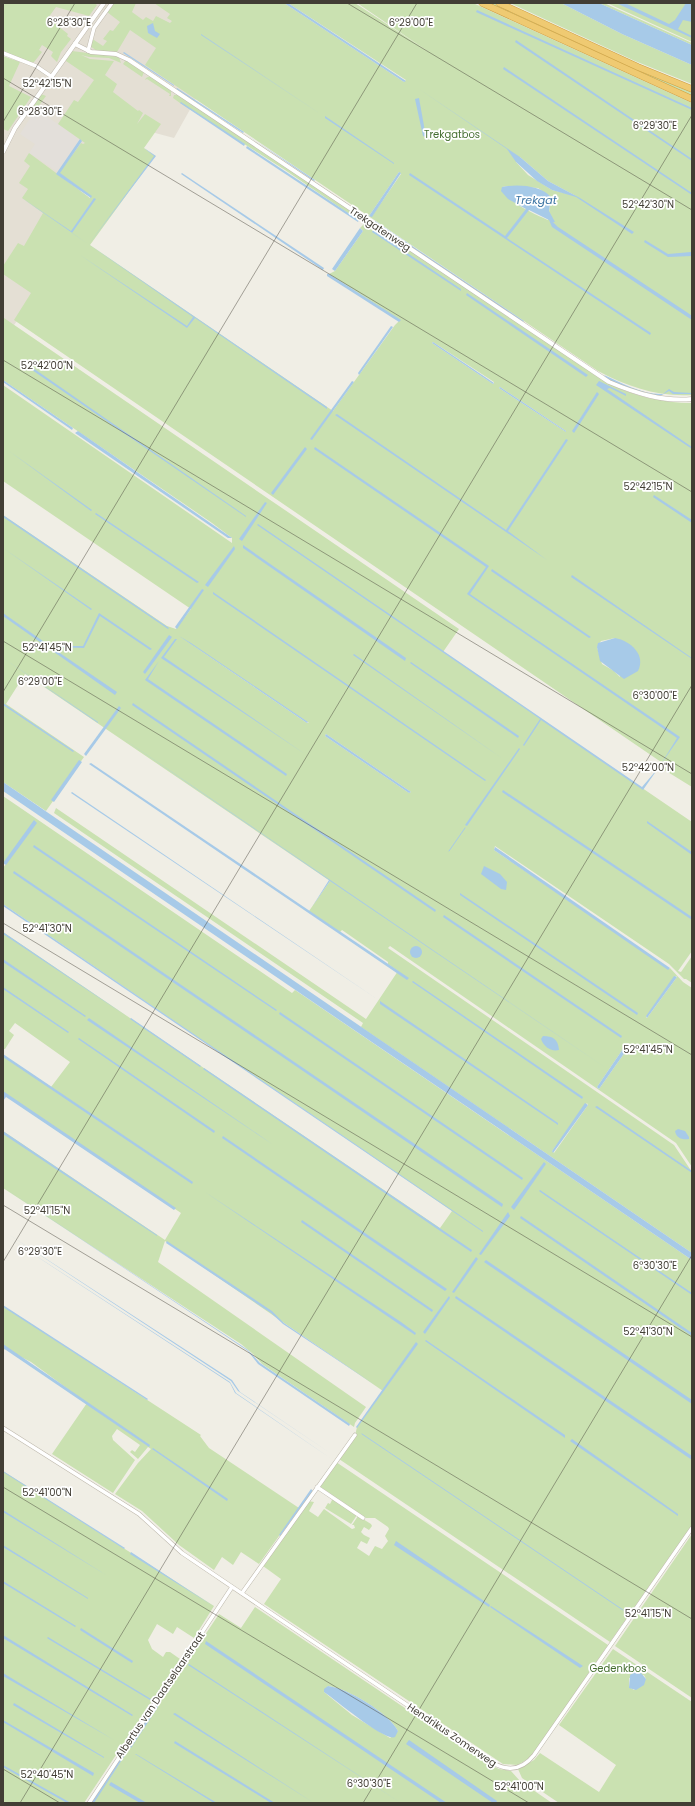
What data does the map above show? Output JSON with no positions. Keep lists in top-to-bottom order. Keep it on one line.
{"streets":{"street":["Trekgatenweg","Albertus van Daatselaarstraat","Hendrikus Zomerweg"]},"crossings":[["Albertus van Daatselaarstraat","Hendrikus Zomerweg"]],"water":["Trekgat"],"parks":["Trekgatbos","Gedenkbos"],"coordinates":["6°28'30\"E","6°29'00\"E","52°42'15\"N","6°29'30\"E","52°42'30\"N","52°42'00\"N","52°41'45\"N","6°30'00\"E","52°41'30\"N","52°41'15\"N","6°30'30\"E","52°41'00\"N","52°40'45\"N"]}
